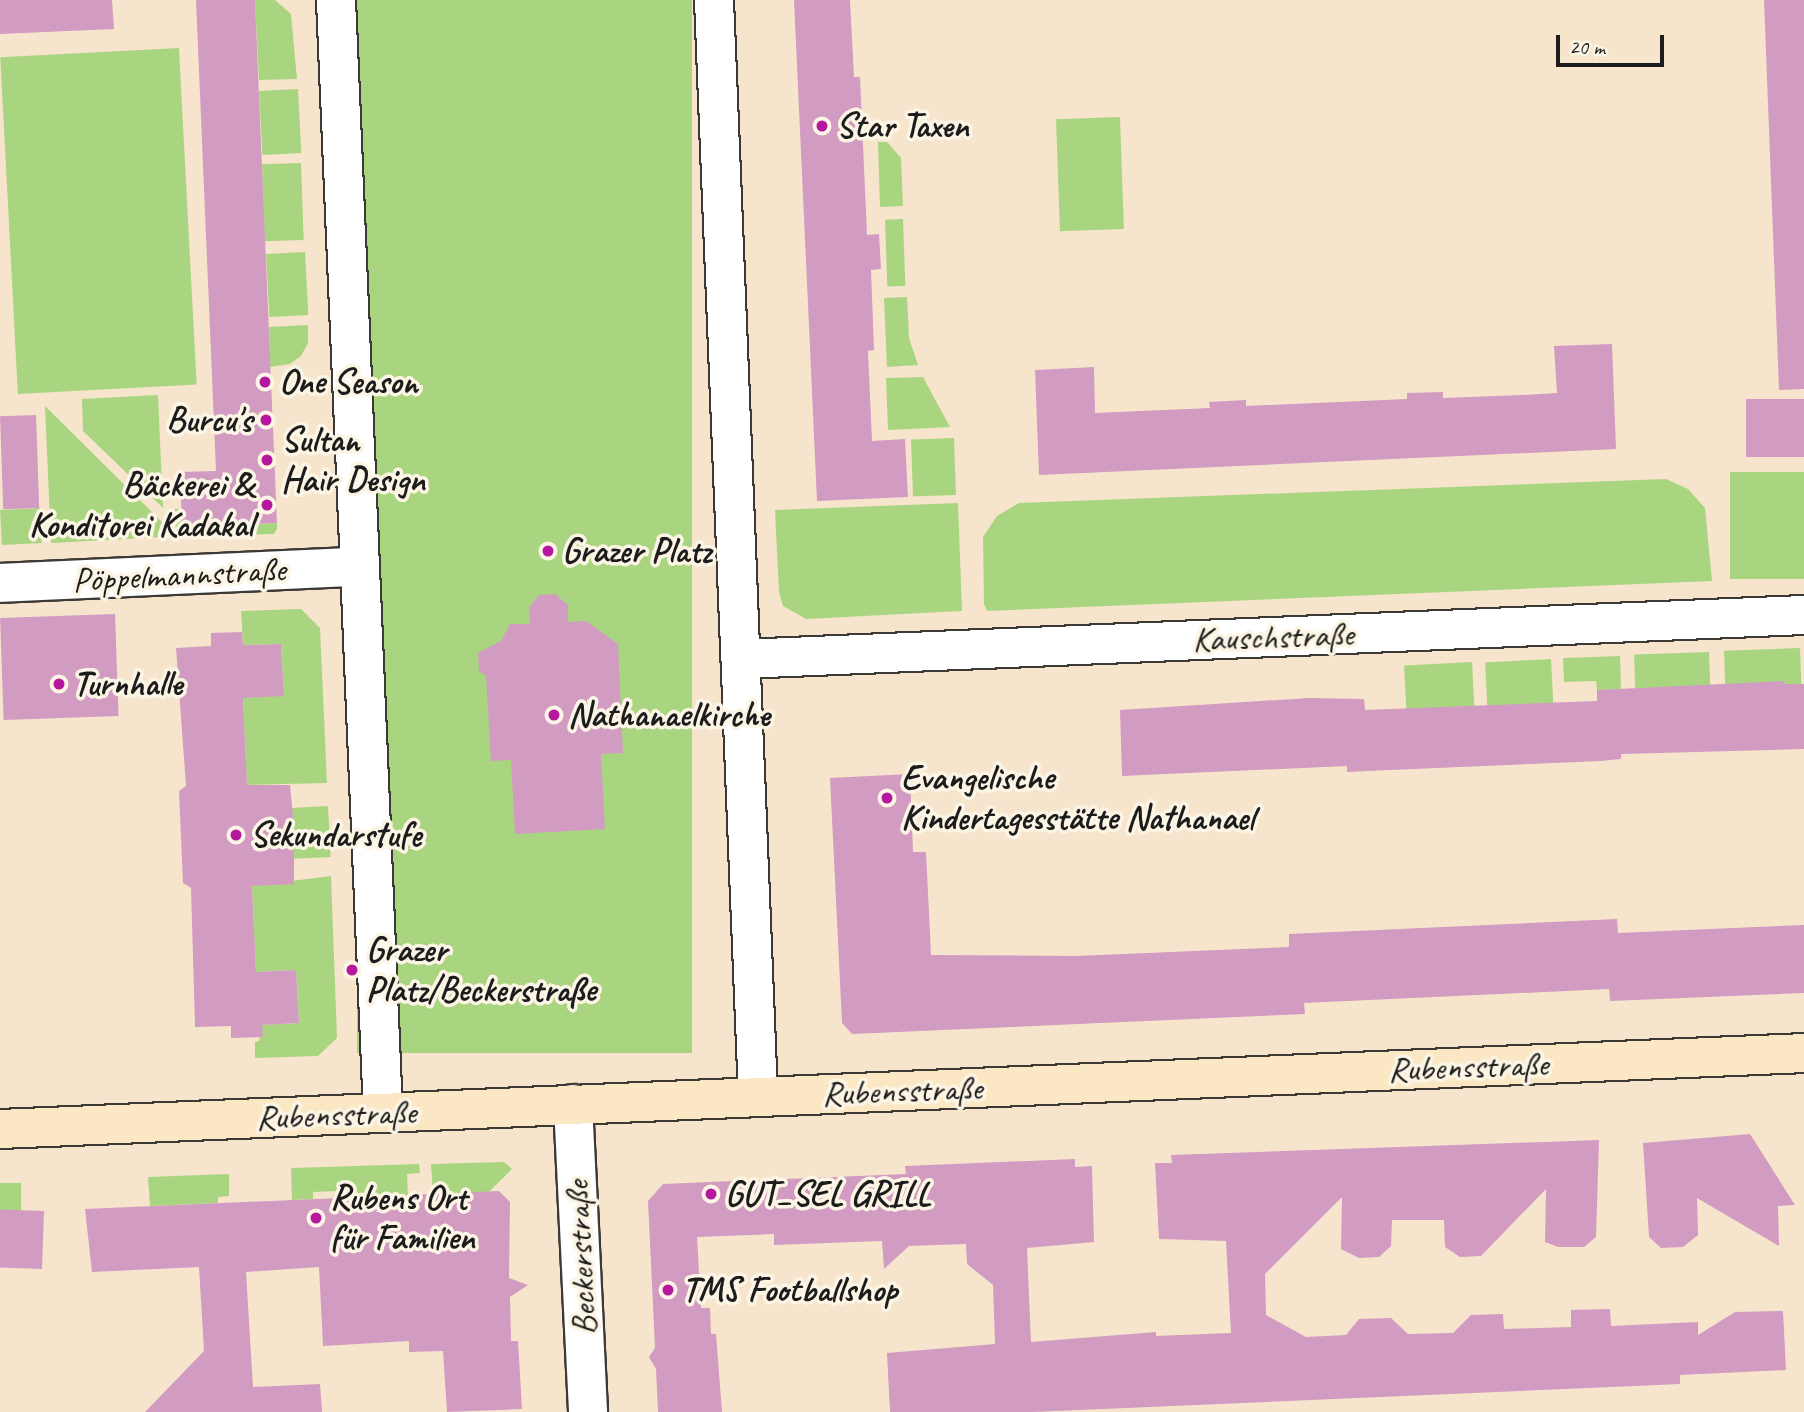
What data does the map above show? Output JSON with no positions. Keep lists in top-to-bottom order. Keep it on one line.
{"streets":{"street":["Pöppelmannstraße","Kauschstraße","Rubensstraße","Beckerstraße"]},"crossings":[["Rubensstraße","Beckerstraße"]],"places":["Star Taxen","One Season","Burcu's","Sultan Hair Design","Bäckerei & Konditorei Kadakal","Grazer Platz","Turnhalle","Nathanaelkirche","Evangelische Kindertagesstätte Nathanael","Sekundarstufe","Grazer Platz/Beckerstraße","GUT_SEL GRILL","Rubens Ort für Familien","TMS Footballshop"],"scale_bar":"20 m"}
